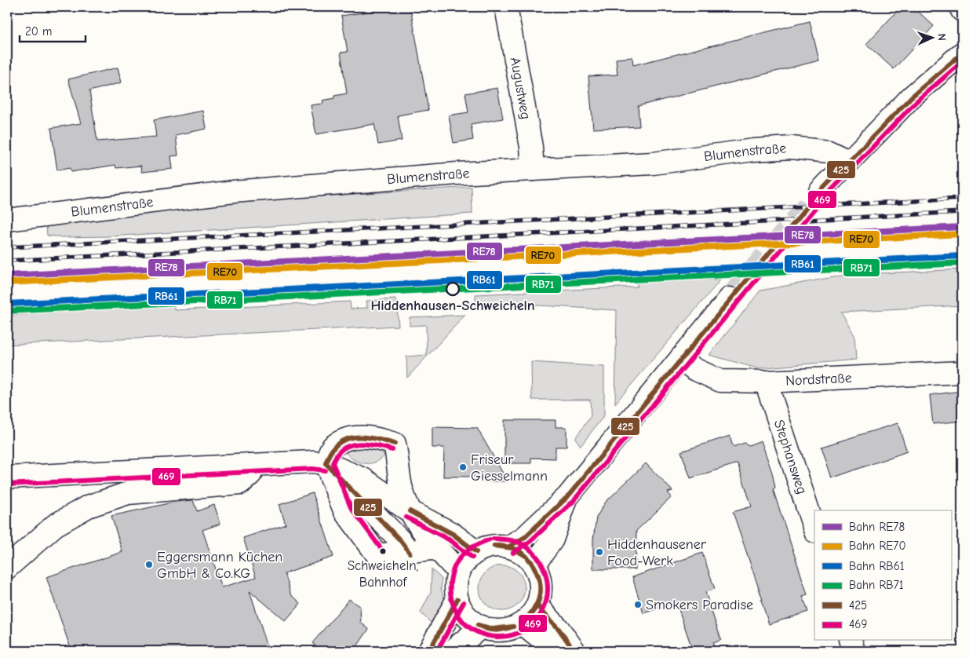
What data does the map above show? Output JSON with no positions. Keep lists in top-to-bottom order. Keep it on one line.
{"streets":{"street":["Augustweg","Blumenstraße","Nordstraße","Stephansweg"]},"crossings":[["Augustweg","Blumenstraße"],["Nordstraße","Stephansweg"]],"places":["Hiddenhausen-Schweicheln","Friseur Giesselmann","Schweicheln, Bahnhof","Hiddenhausener Food-Werk","Eggersmann Küchen GmbH & Co.KG","Smokers Paradise"],"lines":["transit line 425","transit line 469","rail line RE78","rail line RE70","rail line RB61","rail line RB71"],"legend":["Bahn RE78","Bahn RE70","Bahn RB61","Bahn RB71","425","469"],"scale_bar":"20 m","north":"right"}
